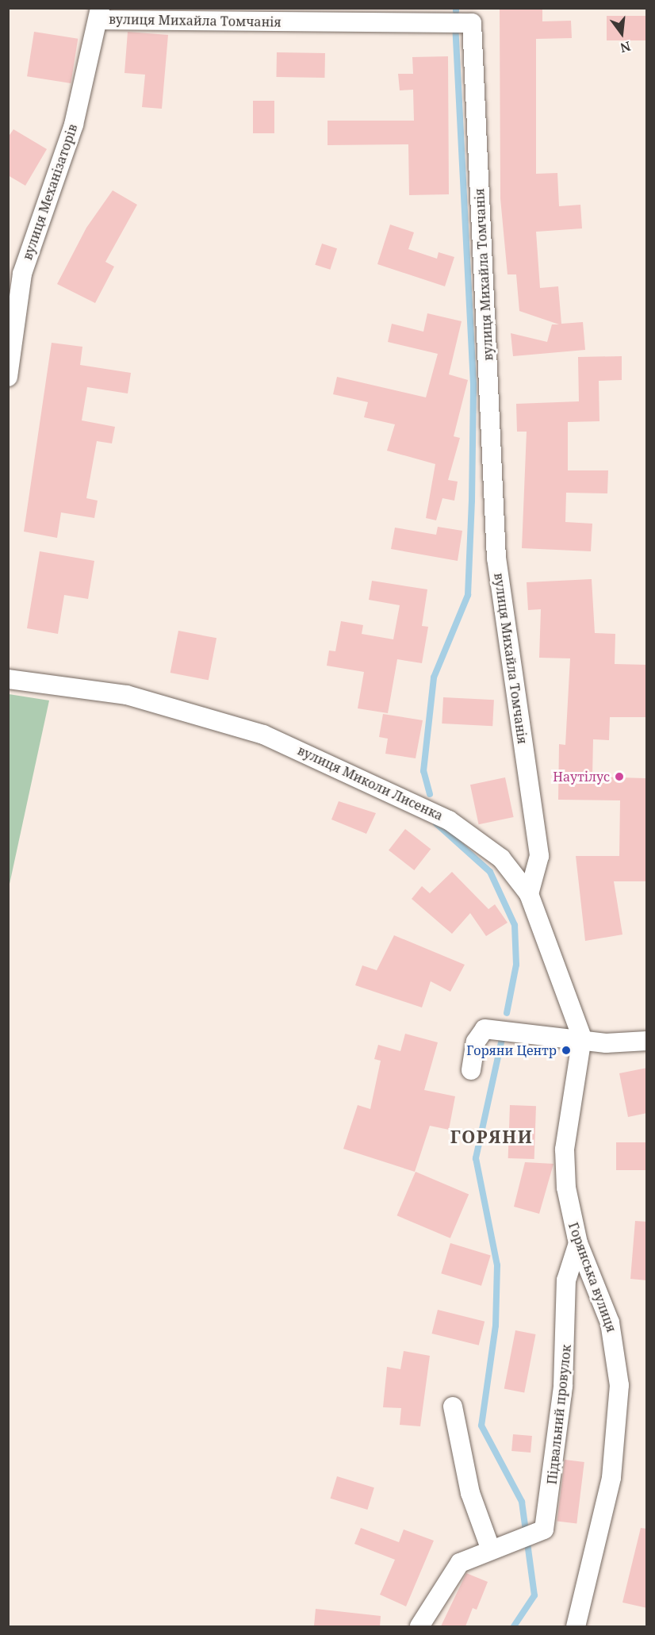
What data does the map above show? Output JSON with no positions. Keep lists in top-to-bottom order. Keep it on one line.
{"streets":{"street":["вулиця Михайла Томчанія","вулиця Механізаторів","вулиця Миколи Лисенка","Горянська вулиця","Підвальний провулок"]},"crossings":[["вулиця Михайла Томчанія","вулиця Механізаторів"],["вулиця Михайла Томчанія","вулиця Миколи Лисенка"],["вулиця Миколи Лисенка","Горянська вулиця"],["Горянська вулиця","Підвальний провулок"]],"districts":["ГОРЯНИ"],"places":["Наутілус","Горяни Центр"],"north":"bottom"}
